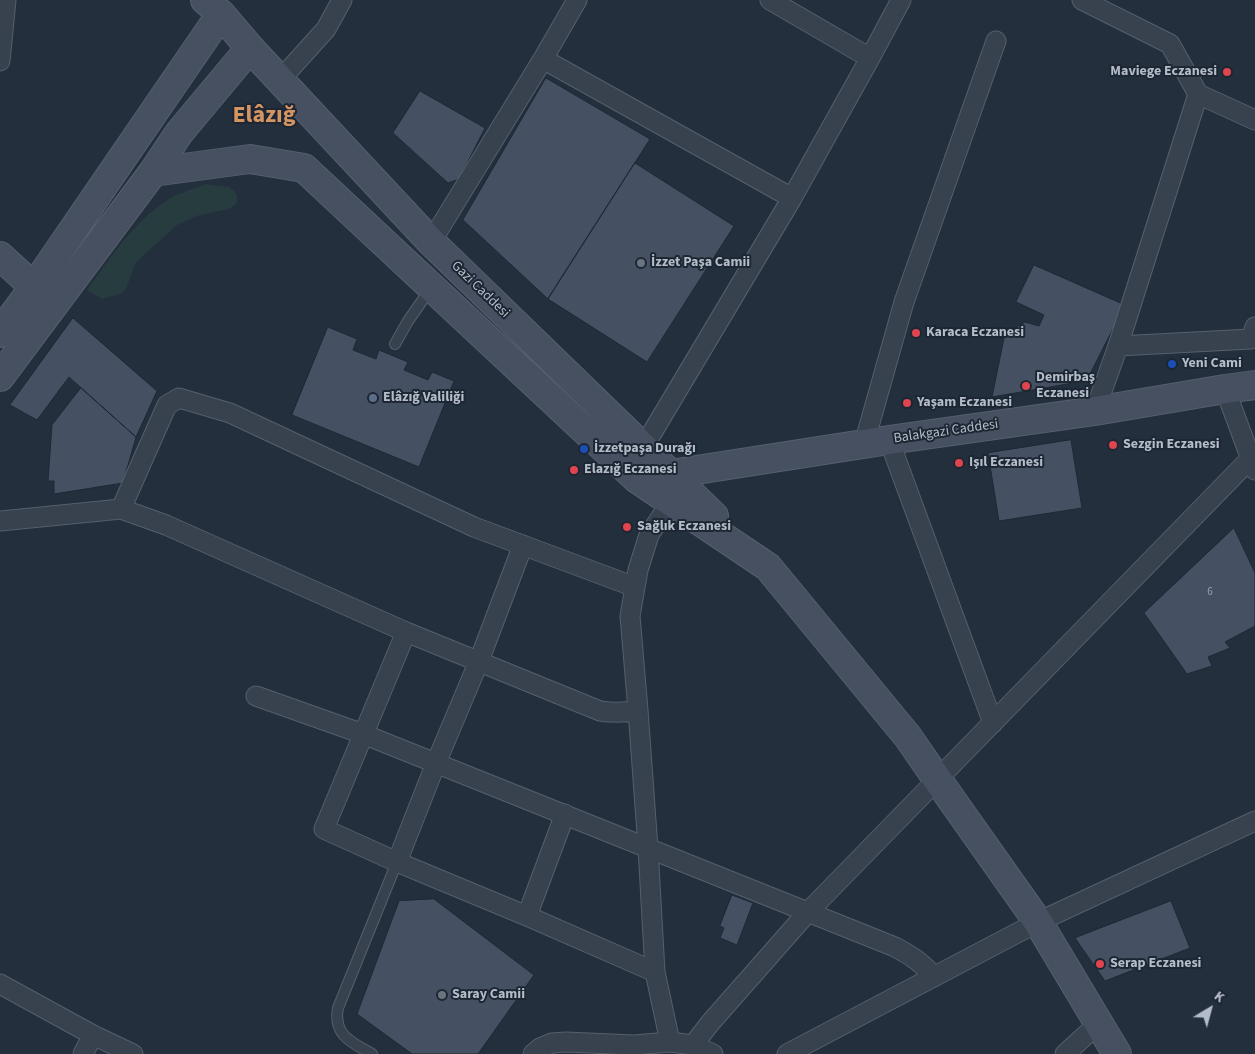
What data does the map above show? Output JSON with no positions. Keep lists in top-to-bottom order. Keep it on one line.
{"streets":{"main road":["Gazi Caddesi","Balakgazi Caddesi"]},"crossings":[["Gazi Caddesi","Balakgazi Caddesi"]],"districts":["Elâzığ"],"places":["Maviege Eczanesi","İzzet Paşa Camii","Karaca Eczanesi","Yeni Cami","Demirbaş Eczanesi","Elâzığ Valiliği","Yaşam Eczanesi","Sezgin Eczanesi","İzzetpaşa Durağı","Işıl Eczanesi","Elazığ Eczanesi","Sağlık Eczanesi","Serap Eczanesi","Saray Camii"],"house_numbers":["6"],"north":"top right"}
